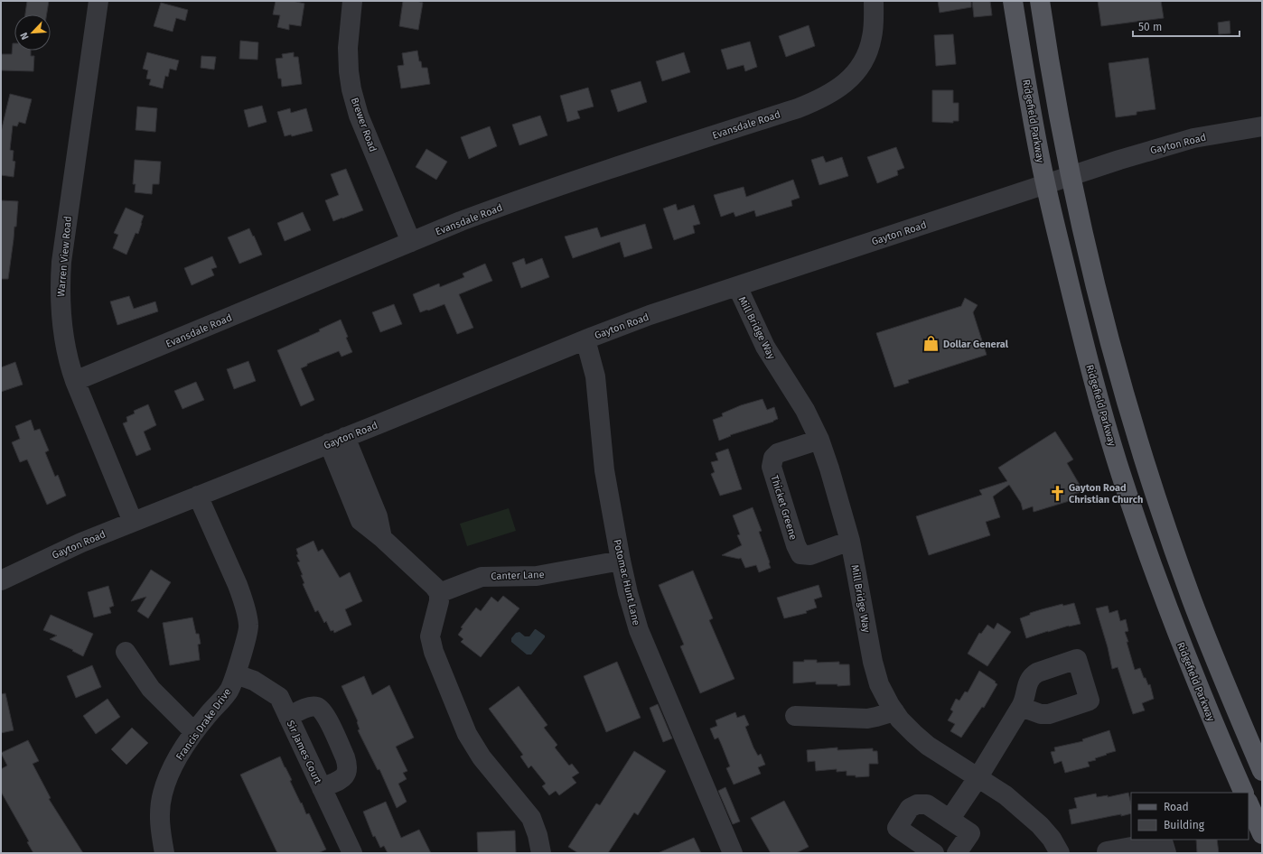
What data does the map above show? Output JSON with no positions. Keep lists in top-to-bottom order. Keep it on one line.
{"streets":{"main road":["Ridgefield Parkway"],"street":["Brewer Road","Evansdale Road","Gayton Road","Warren View Road","Mill Bridge Way","Thicket Greene","Canter Lane","Potomac Hunt Lane","Francis Drake Drive","Sir James Court"]},"crossings":[["Ridgefield Parkway","Gayton Road"],["Brewer Road","Evansdale Road"],["Evansdale Road","Warren View Road"],["Gayton Road","Warren View Road"],["Gayton Road","Mill Bridge Way"],["Gayton Road","Potomac Hunt Lane"],["Gayton Road","Francis Drake Drive"],["Mill Bridge Way","Thicket Greene"],["Canter Lane","Potomac Hunt Lane"],["Francis Drake Drive","Sir James Court"]],"places":{"shop":["Dollar General"],"church":["Gayton Road Christian Church"]},"legend":["Road","Building"],"scale_bar":"50 m","north":"bottom left"}
